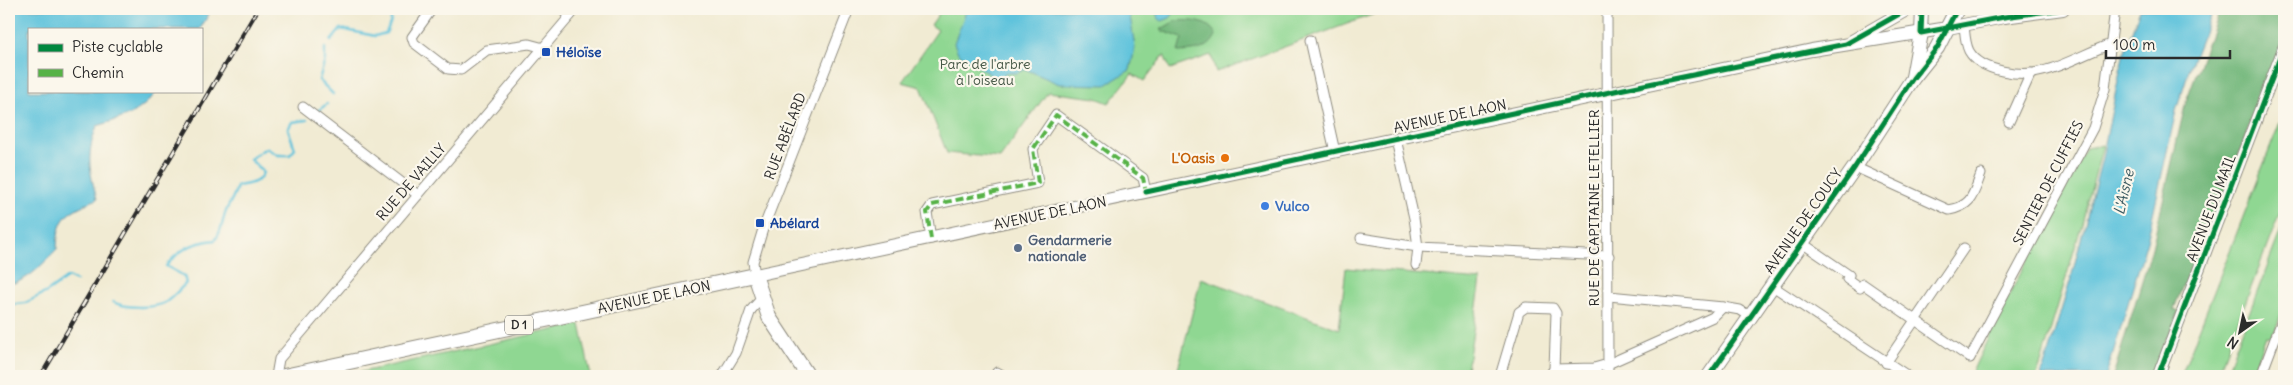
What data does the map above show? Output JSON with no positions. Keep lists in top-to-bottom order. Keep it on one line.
{"streets":{"main road":["AVENUE DE LAON","AVENUE DE COUCY","D 1"],"street":["RUE ABÉLARD","RUE DE VAILLY","SENTIER DE CUFFIES","RUE DE CAPITAINE LETELLIER","AVENUE DU MAIL"]},"crossings":[["AVENUE DE LAON","RUE ABÉLARD"],["AVENUE DE LAON","RUE DE CAPITAINE LETELLIER"]],"water":["L'Aisne"],"parks":["Parc de l'arbre à l'oiseau"],"places":{"transit":["Héloïse","Abélard"],"other":["L'Oasis","Vulco","Gendarmerie nationale"]},"legend":["Piste cyclable","Chemin"],"scale_bar":"100 m","north":"bottom left"}
